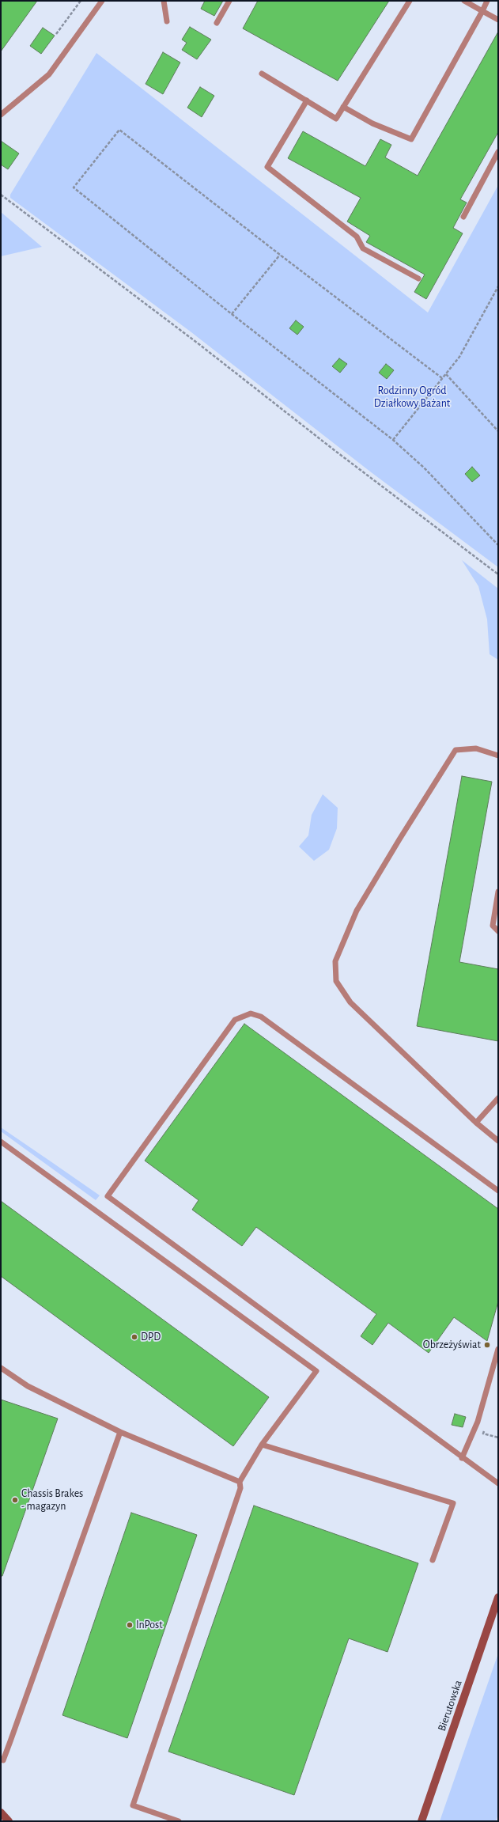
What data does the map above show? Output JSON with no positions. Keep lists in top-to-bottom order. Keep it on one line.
{"streets":{"street":["Bierutowska"]},"parks":["Rodzinny Ogród Działkowy Bażant"],"places":["DPD","Obrzeżyświat","Chassis Brakes - magazyn","InPost"]}
